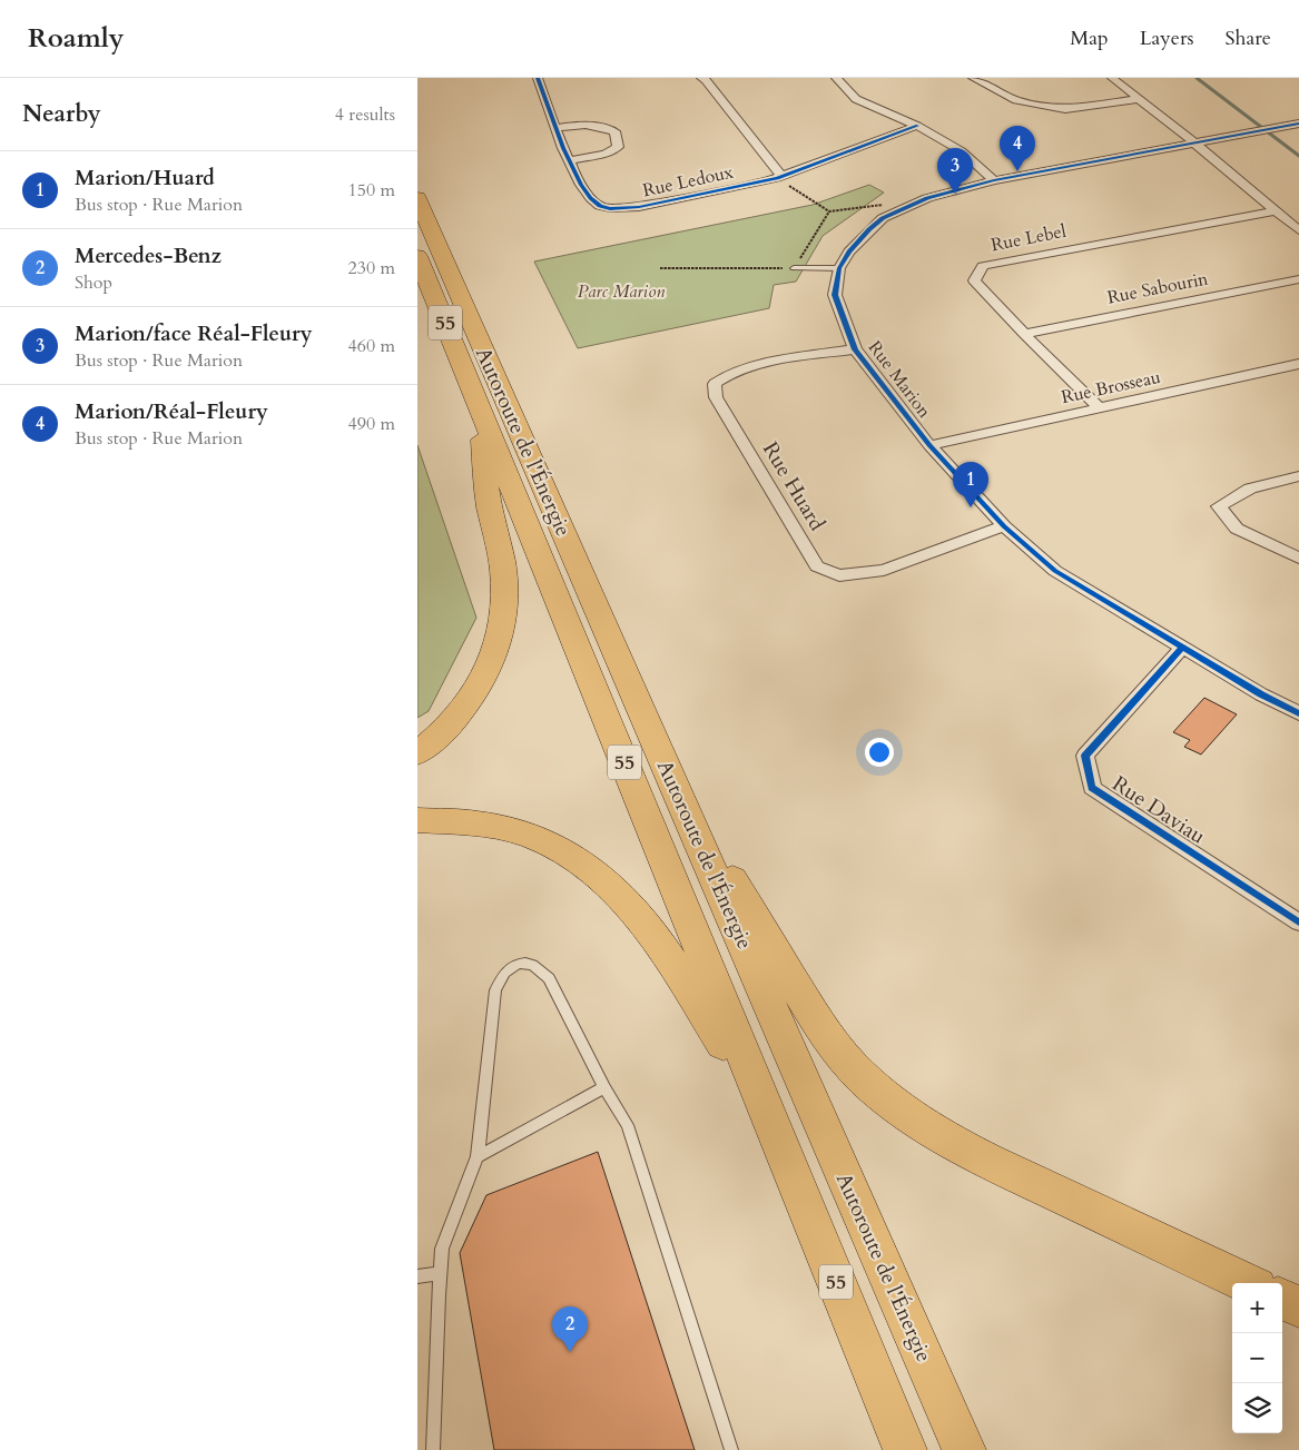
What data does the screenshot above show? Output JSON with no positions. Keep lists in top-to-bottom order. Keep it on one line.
{"streets":{"highway":["55","Autoroute de l'Énergie"],"street":["Rue Ledoux","Rue Lebel","Rue Sabourin","Rue Marion","Rue Brosseau","Rue Huard","Rue Daviau"]},"crossings":[["Rue Lebel","Rue Sabourin"],["Rue Lebel","Rue Brosseau"],["Rue Marion","Rue Brosseau"],["Rue Marion","Rue Huard"],["Rue Marion","Rue Daviau"]],"parks":["Parc Marion"],"page":{"header":"Roamly","nav":["Map","Layers","Share"],"heading":["Nearby","4 results"],"pins":["4","3","1","2"],"list":[{"mark":"1","name":"Marion/Huard","note":"Bus stop · Rue Marion","value":"150 m"},{"mark":"2","name":"Mercedes-Benz","note":"Shop","value":"230 m"},{"mark":"3","name":"Marion/face Réal-Fleury","note":"Bus stop · Rue Marion","value":"460 m"},{"mark":"4","name":"Marion/Réal-Fleury","note":"Bus stop · Rue Marion","value":"490 m"}],"map_buttons":["+","−"]}}
